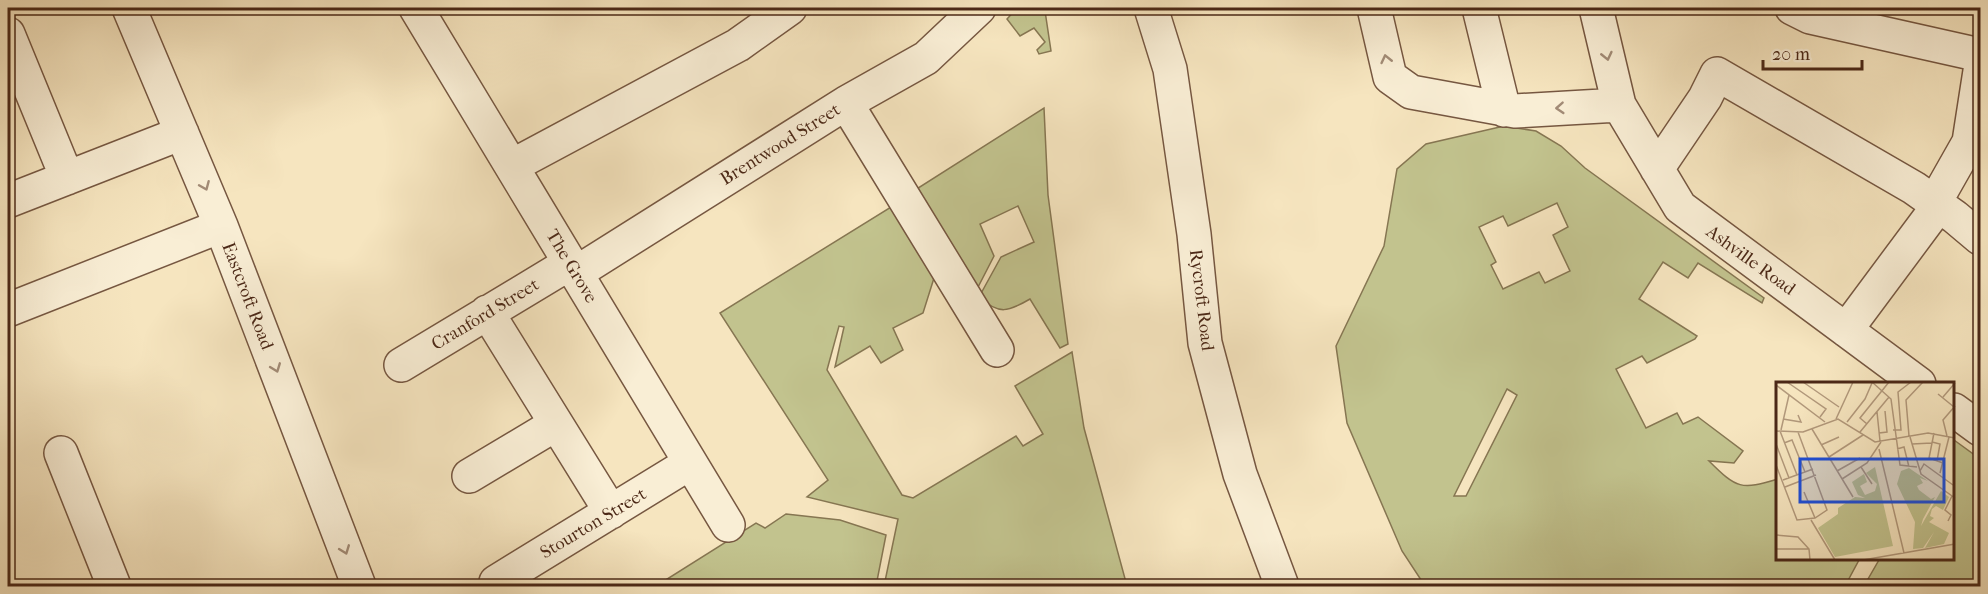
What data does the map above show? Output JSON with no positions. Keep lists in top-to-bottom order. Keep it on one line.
{"streets":{"street":["Brentwood Street","Ashville Road","The Grove","Eastcroft Road","Rycroft Road","Cranford Street","Stourton Street"]},"crossings":[["Brentwood Street","The Grove"],["Brentwood Street","Cranford Street"],["The Grove","Cranford Street"],["The Grove","Stourton Street"]],"scale_bar":"20 m"}
